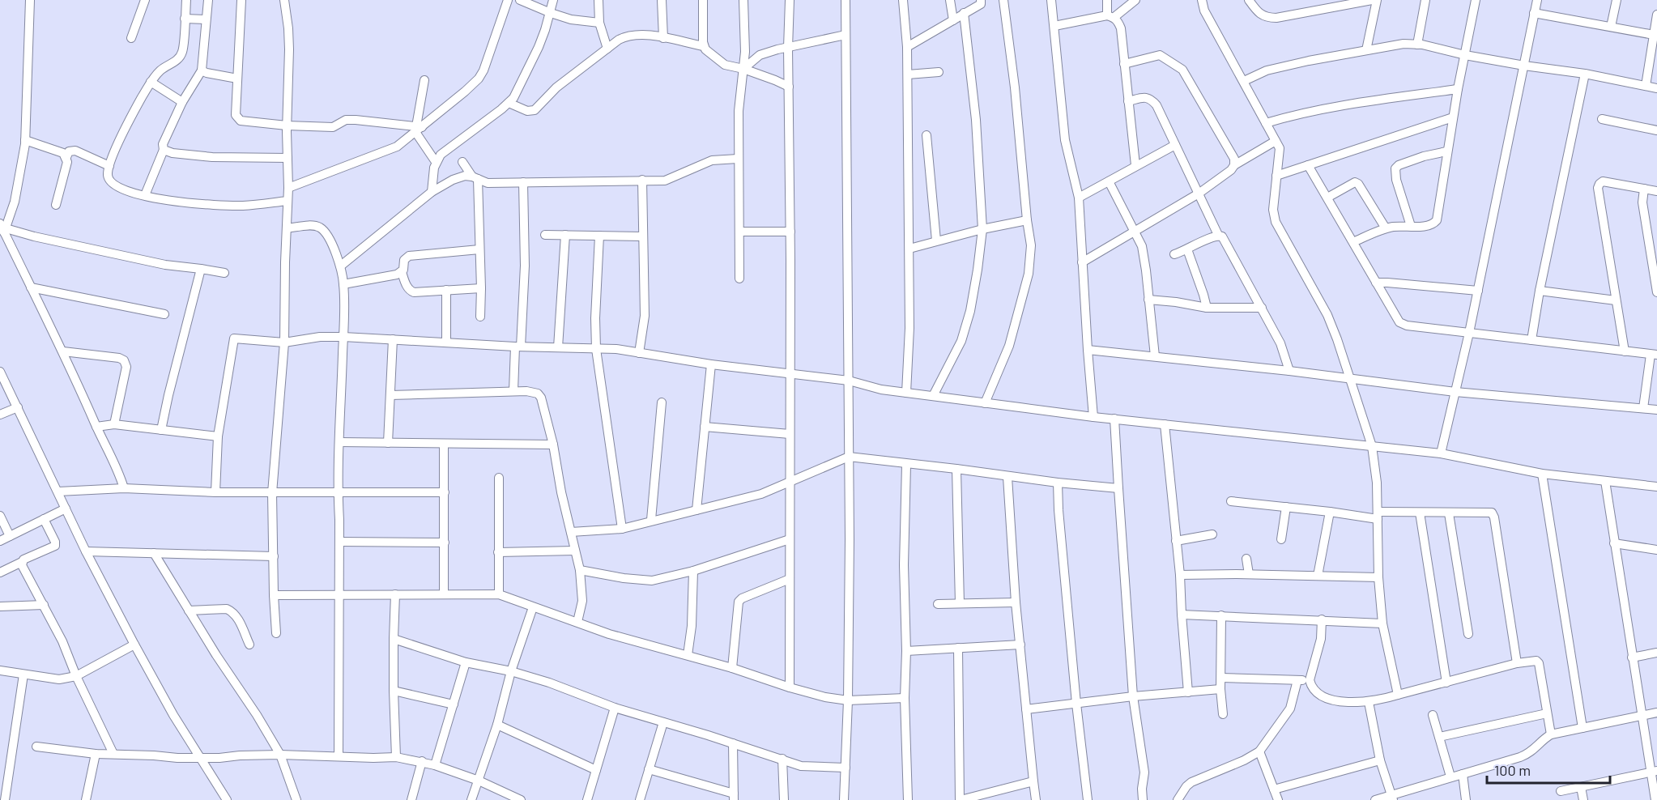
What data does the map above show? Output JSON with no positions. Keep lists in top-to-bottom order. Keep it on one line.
{"scale_bar":"100 m"}
